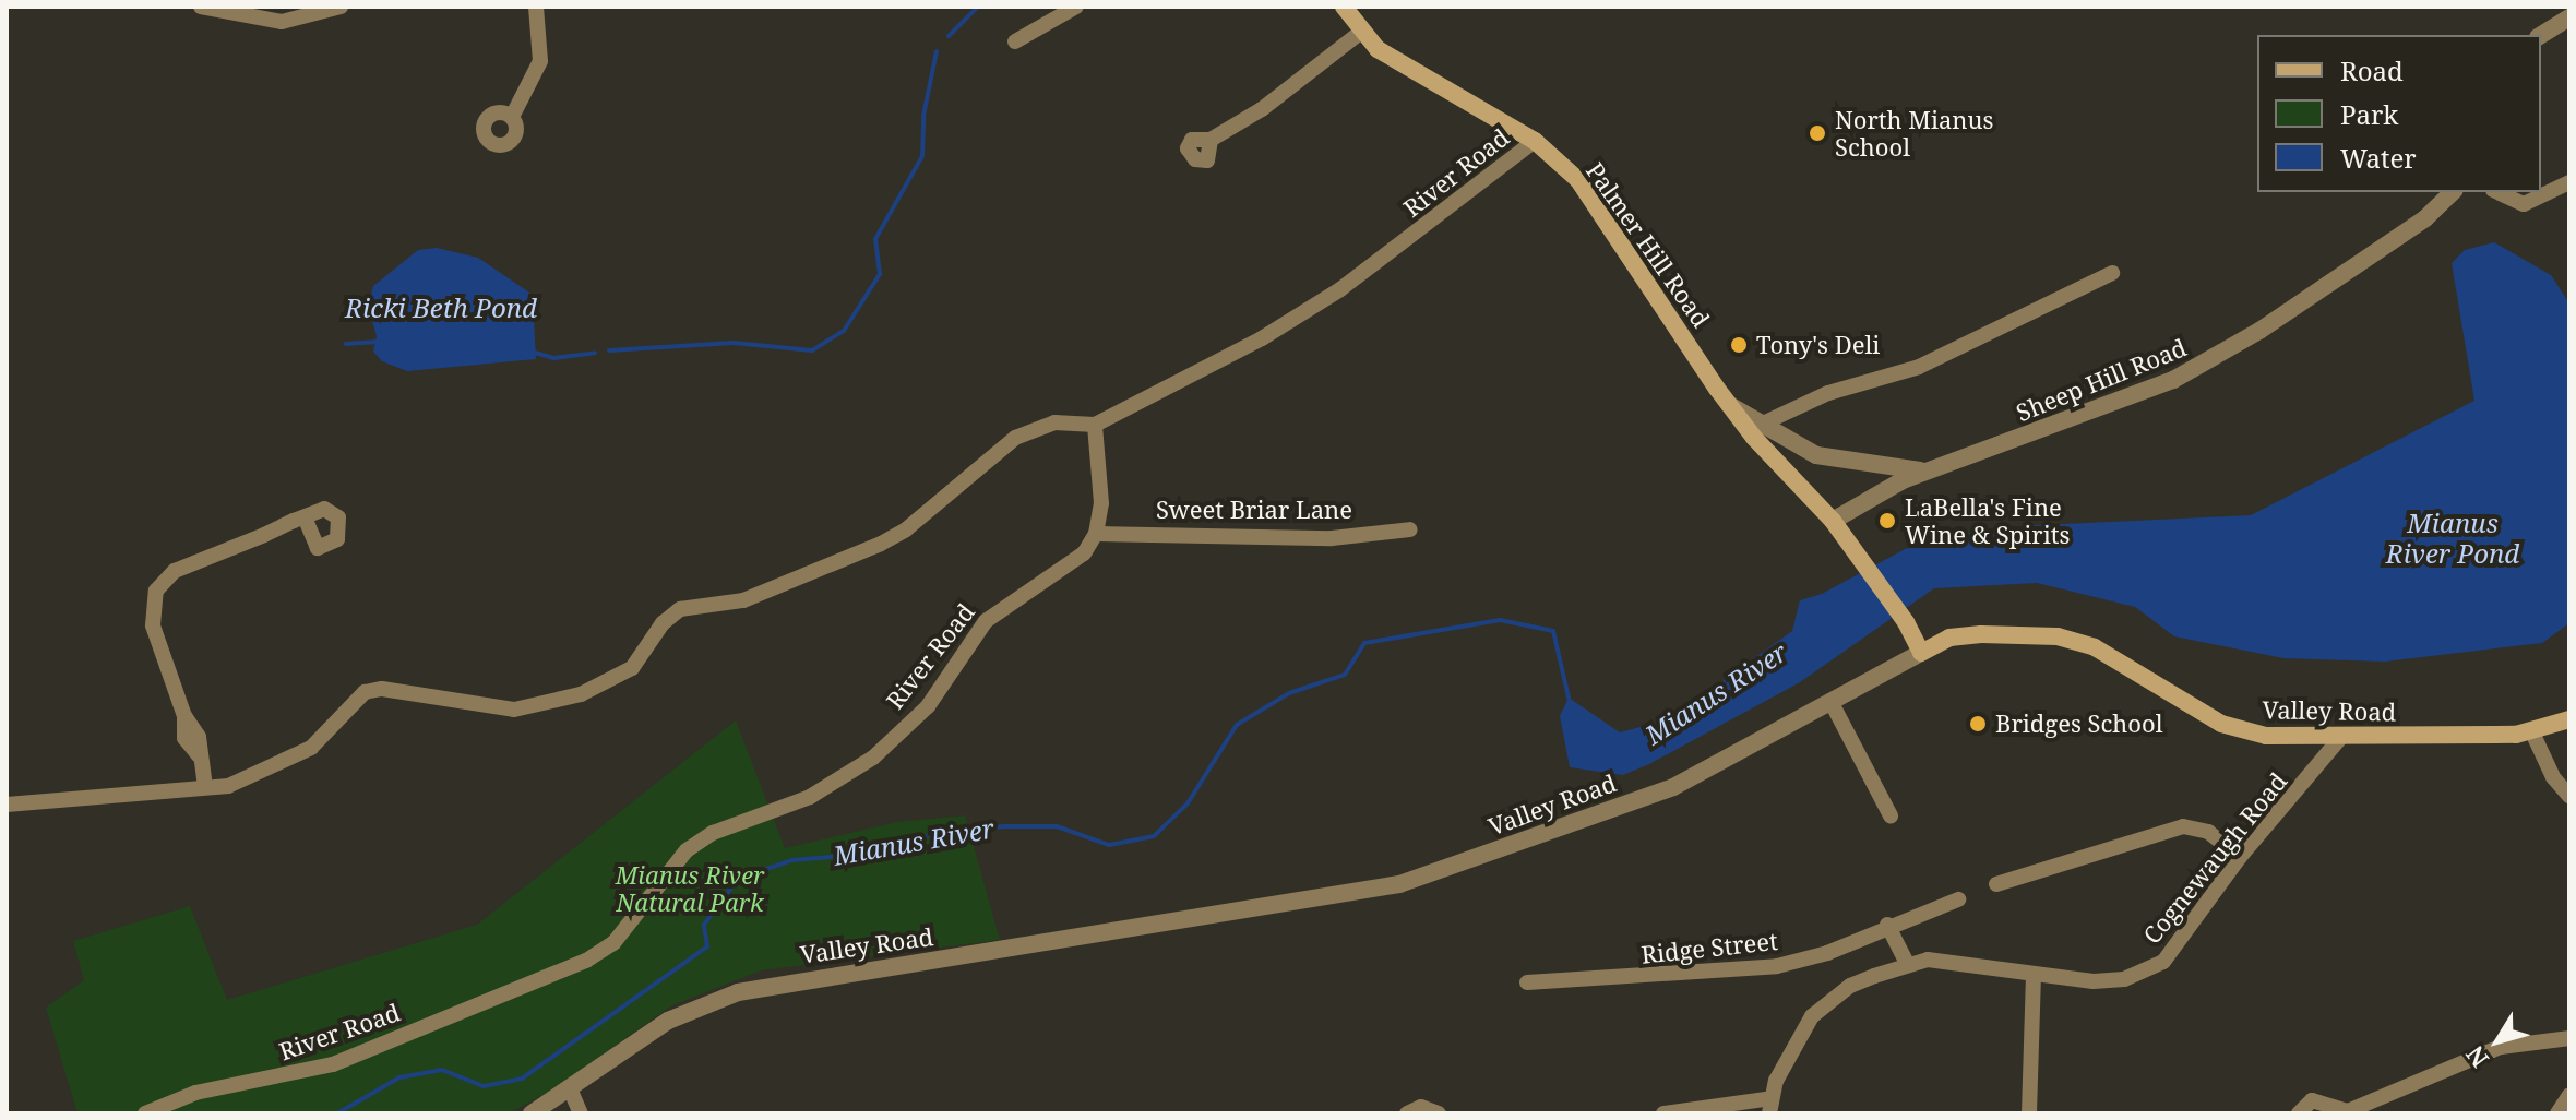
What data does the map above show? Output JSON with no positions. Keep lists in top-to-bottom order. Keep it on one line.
{"streets":{"main road":["Palmer Hill Road","Valley Road"],"street":["River Road","Sheep Hill Road","Sweet Briar Lane","Cognewaugh Road","Ridge Street"]},"crossings":[["River Road","Palmer Hill Road"],["River Road","Sweet Briar Lane"],["Palmer Hill Road","Sheep Hill Road"],["Palmer Hill Road","Valley Road"],["Valley Road","Cognewaugh Road"]],"water":["Ricki Beth Pond","Mianus River Pond","Mianus River"],"parks":["Mianus River Natural Park"],"places":["North Mianus School","Tony's Deli","LaBella's Fine Wine & Spirits","Bridges School"],"legend":["Road","Park","Water"],"north":"bottom left"}
